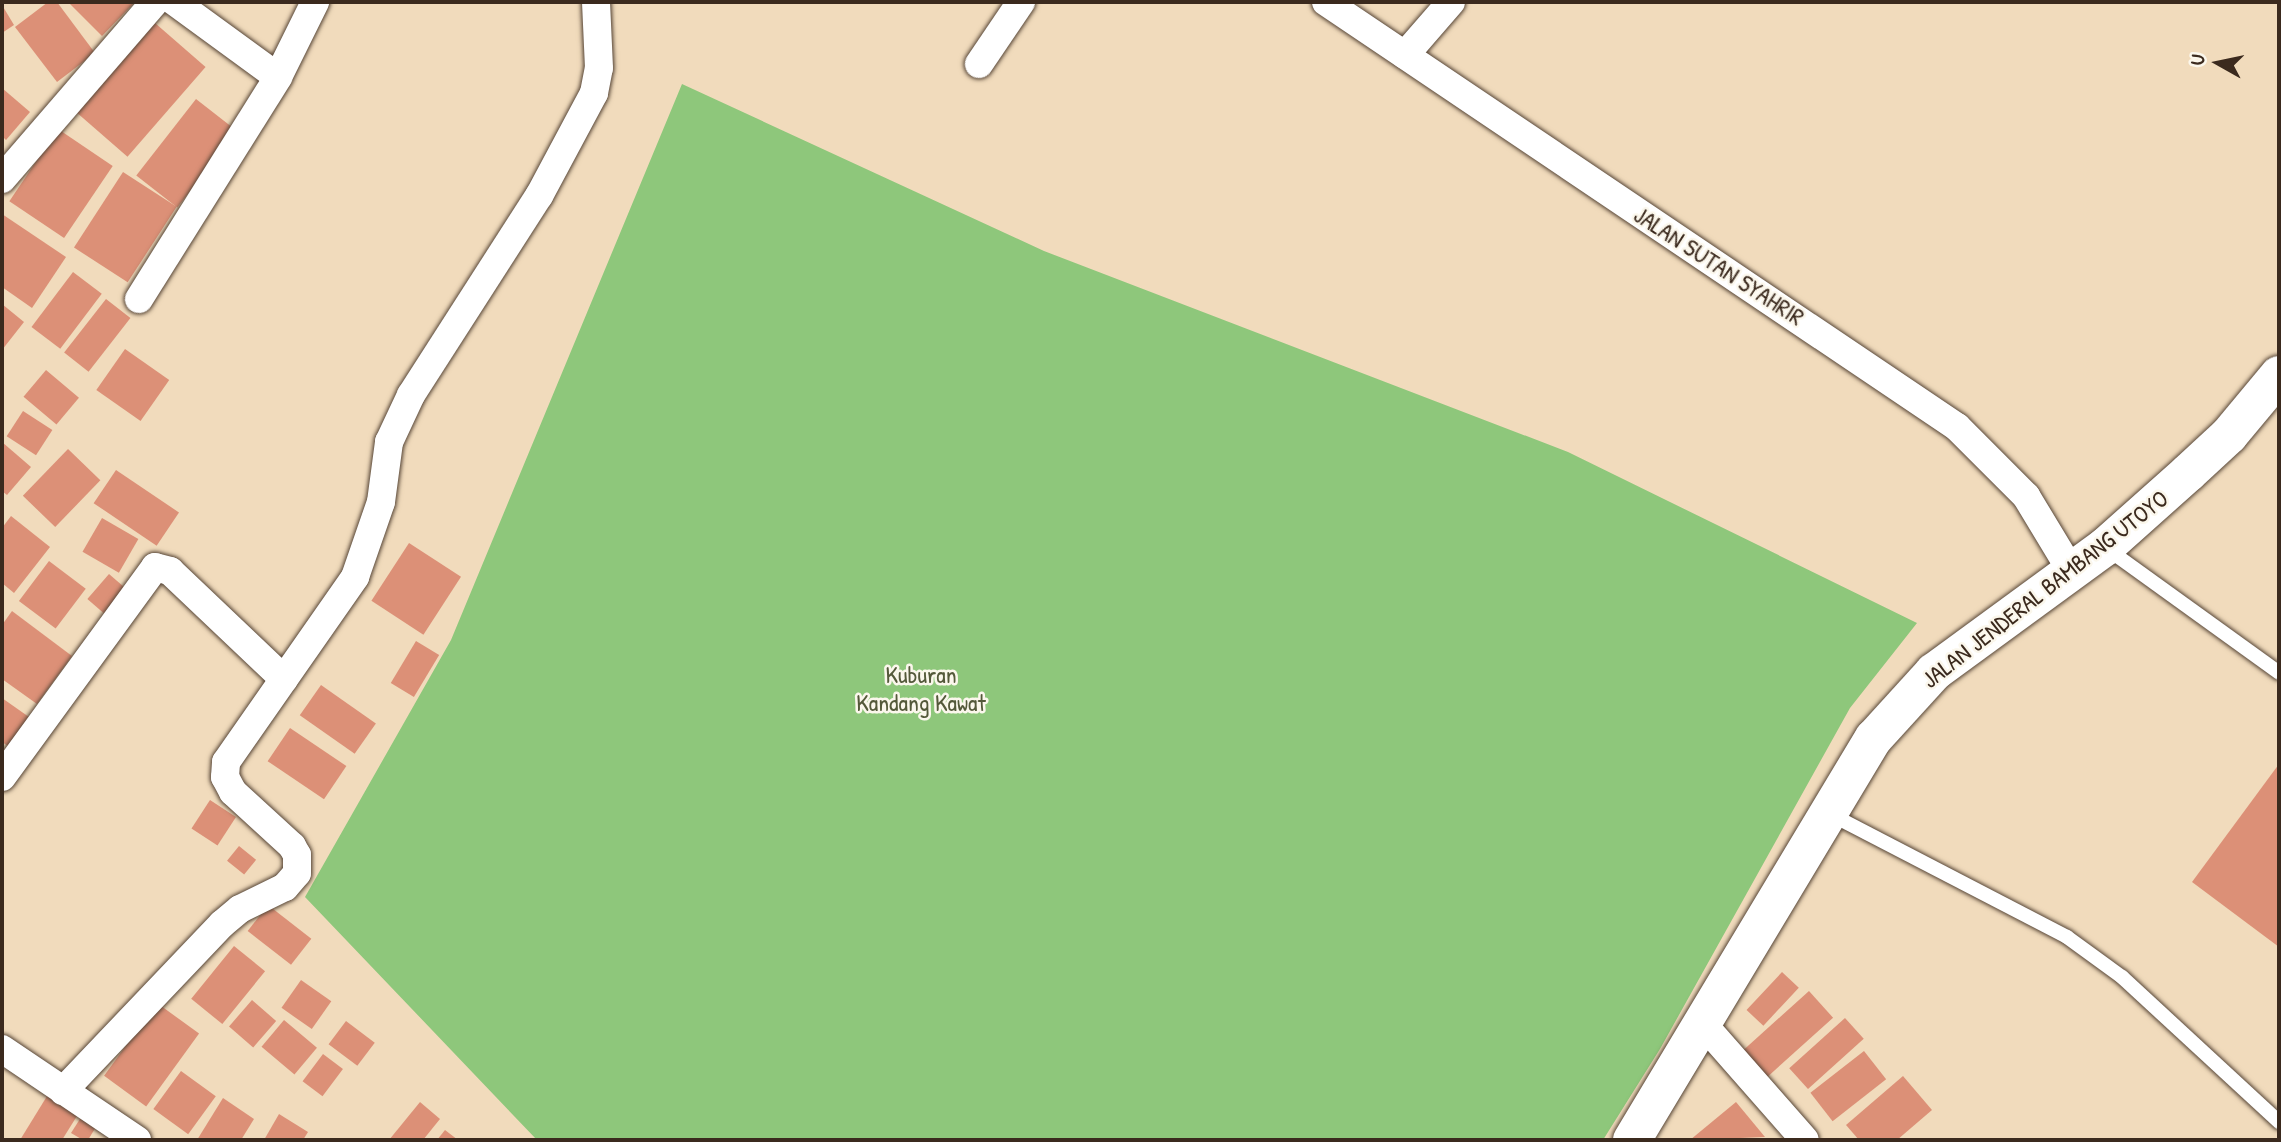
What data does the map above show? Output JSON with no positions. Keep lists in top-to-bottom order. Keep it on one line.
{"streets":{"street":["JALAN SUTAN SYAHRIR","JALAN JENDERAL BAMBANG UTOYO"]},"crossings":[["JALAN SUTAN SYAHRIR","JALAN JENDERAL BAMBANG UTOYO"]],"parks":["Kuburan Kandang Kawat"],"north":"left"}
